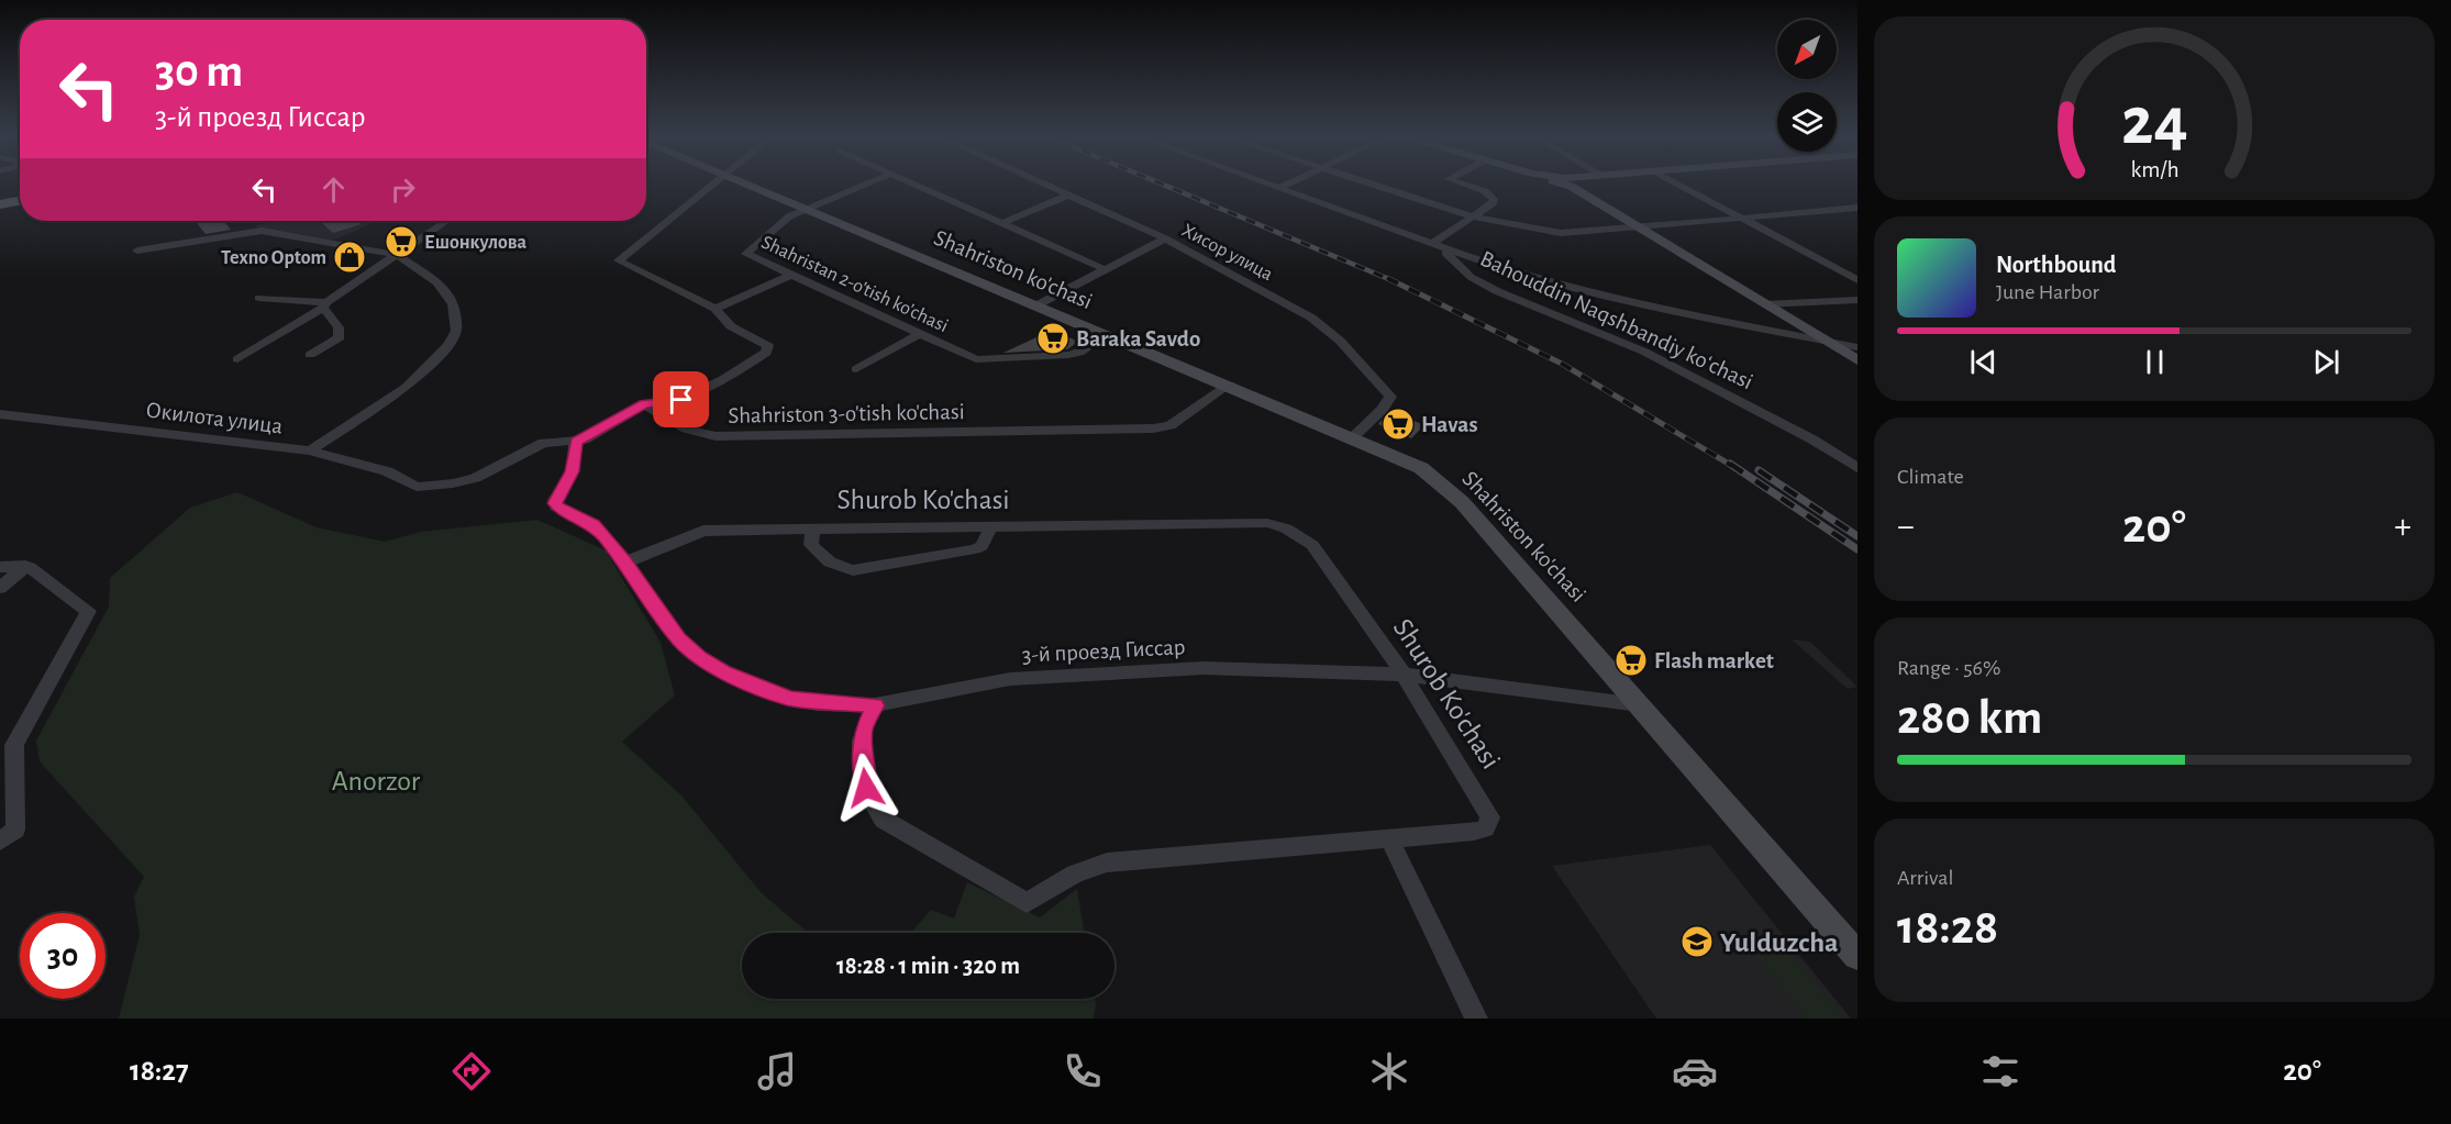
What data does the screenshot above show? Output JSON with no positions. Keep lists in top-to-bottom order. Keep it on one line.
{"streets":{"main road":["Shahriston ko'chasi"],"street":["Хисор улица","Shahristan 2-o'tish ko'chasi","Bahouddin Naqshbandiy koʻchasi","Shahriston 3-o'tish ko'chasi","Окилота улица","Shurob Ko'chasi","3-й проезд Гиссар"]},"crossings":[["Хисор улица","Shahriston ko'chasi"],["Shahriston ko'chasi","Shahristan 2-o'tish ko'chasi"],["Shahriston ko'chasi","Shahriston 3-o'tish ko'chasi"],["Shahriston ko'chasi","3-й проезд Гиссар"],["Окилота улица","3-й проезд Гиссар"],["Shurob Ko'chasi","3-й проезд Гиссар"]],"parks":["Anorzor"],"places":{"supermarket":["Ешонкулова","Baraka Savdo","Havas","Flash market"],"shop":["Texno Optom"],"school or university":["Yulduzcha"]},"north":"bottom left","page":{"turn":["30 m","3-й проезд Гиссар"],"song":["Northbound","June Harbor"],"tile":["Climate",["Range · 56%","280 km"],["Arrival","18:28"]],"heat":["−","20°","+"],"limit":"30","trip":"18:28 · 1 min · 320 m","tabs":["18:27","20°"],"gauge":["24","km/h"]}}
